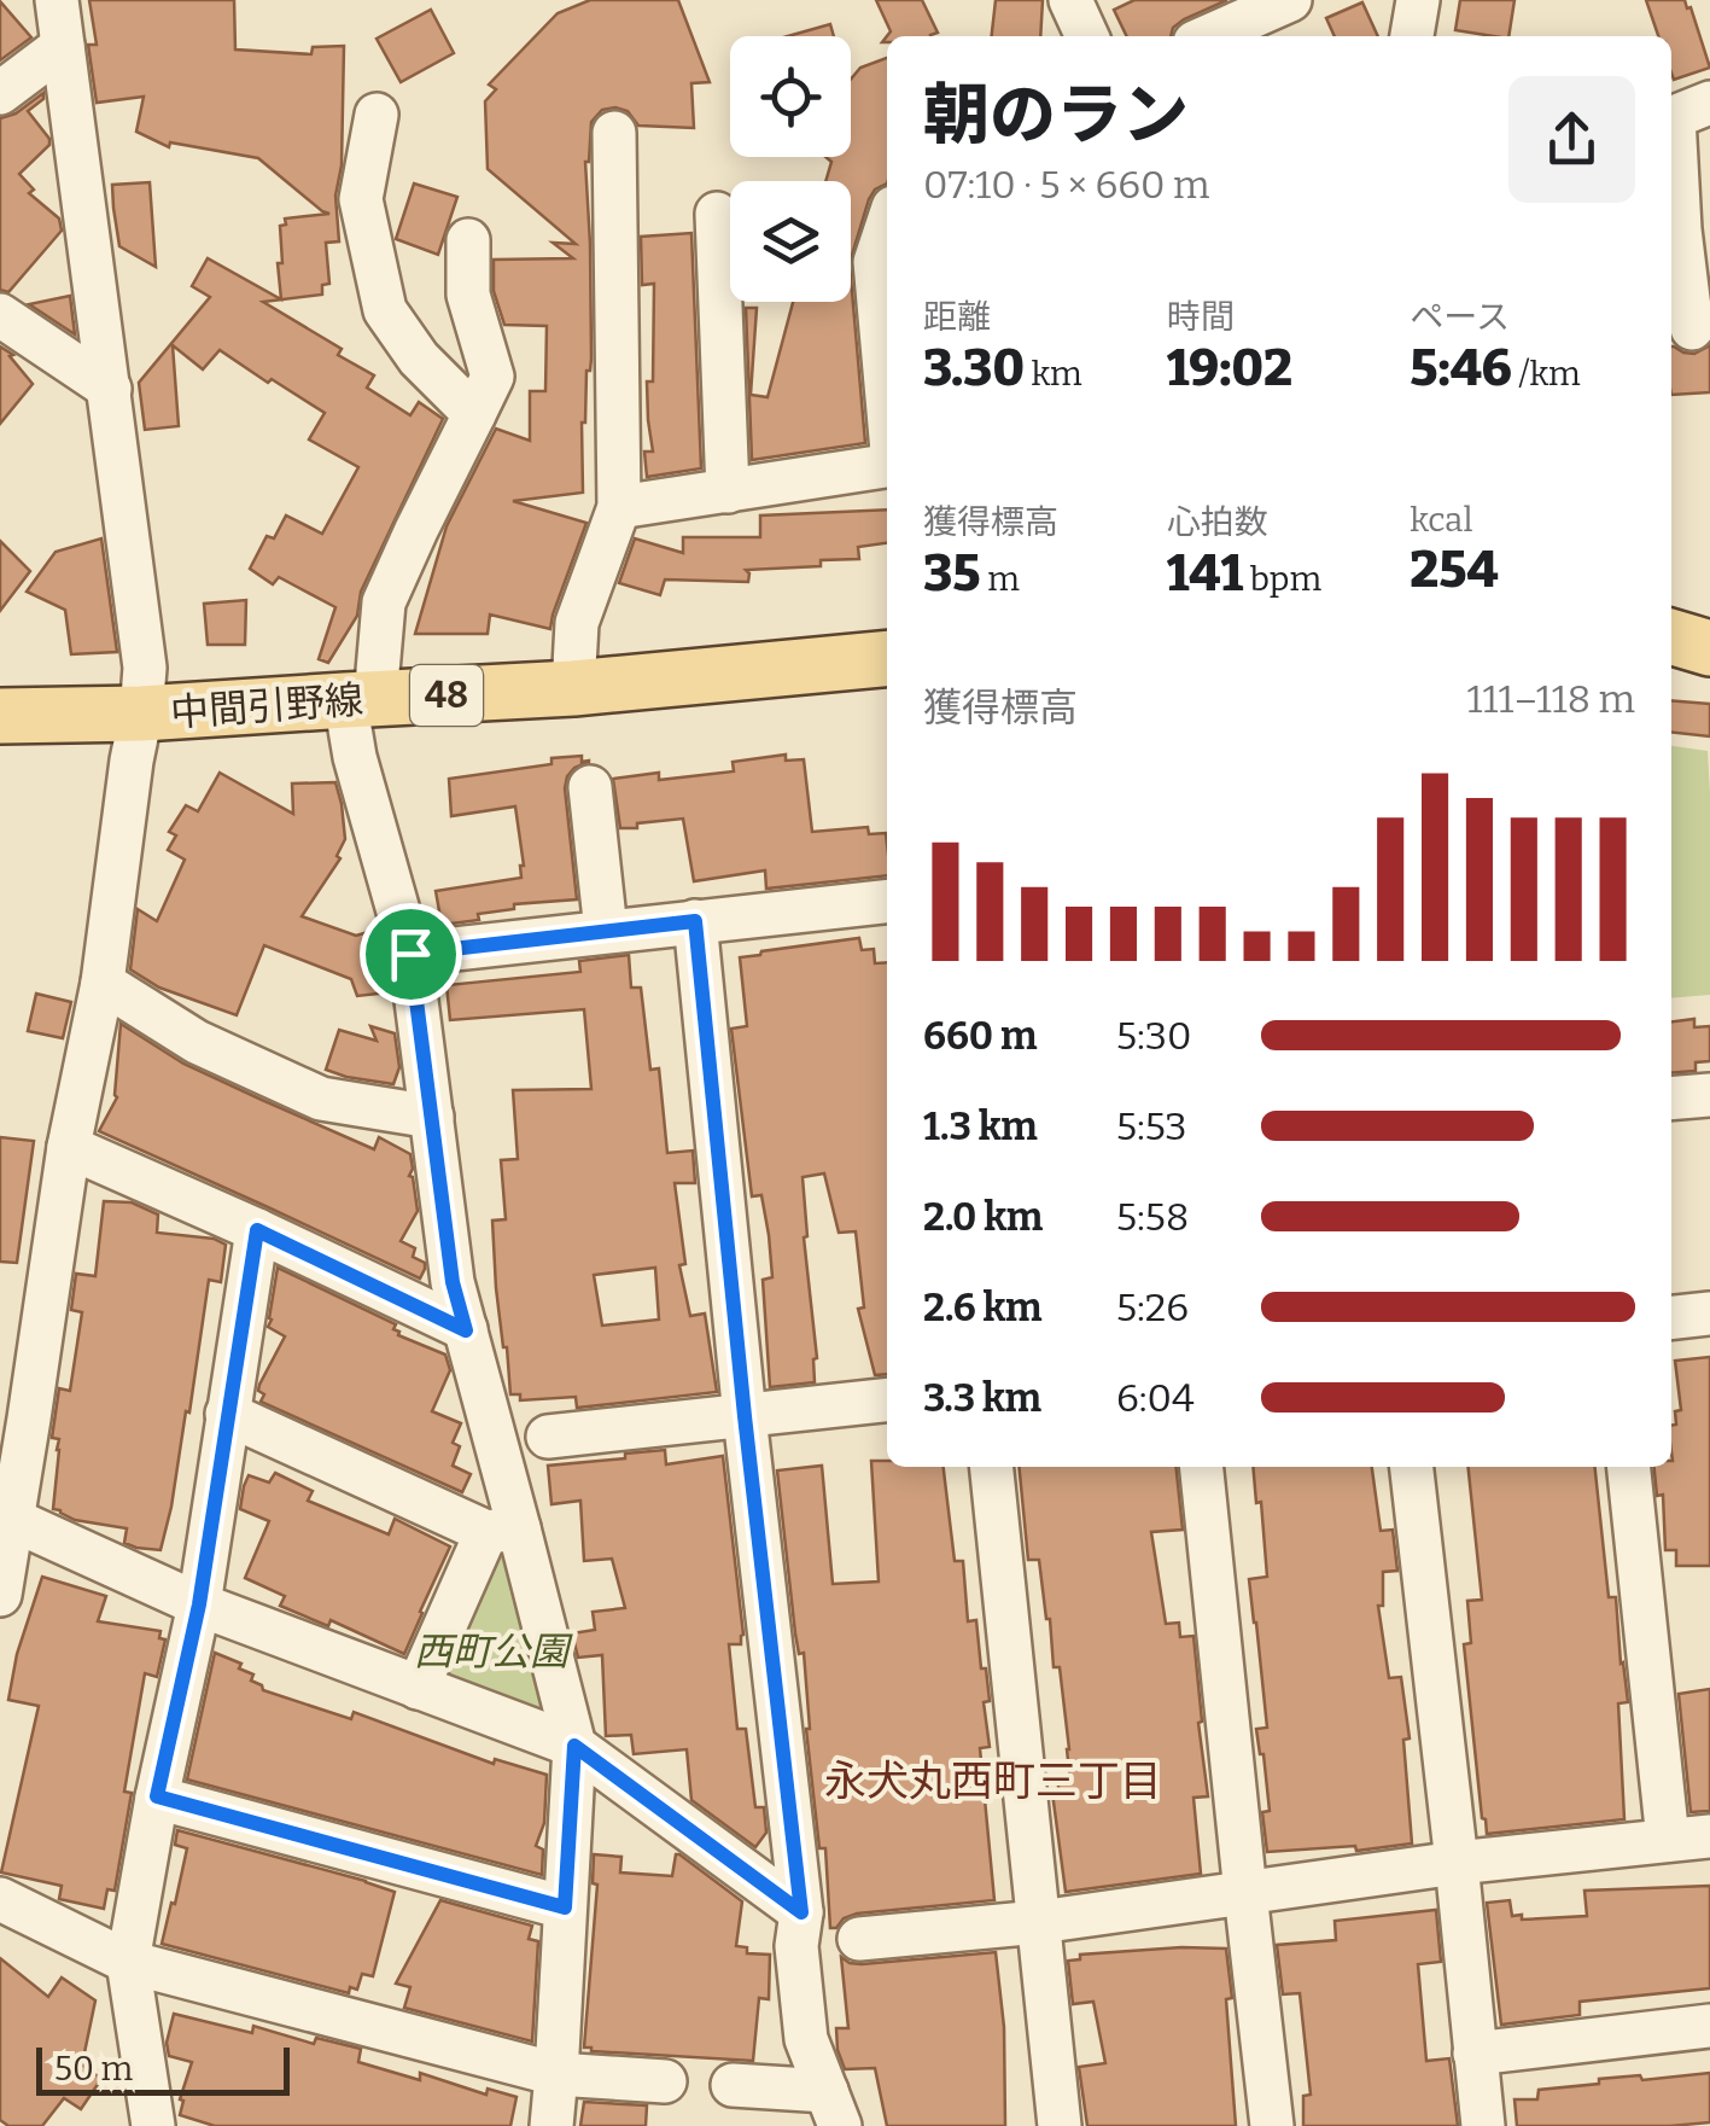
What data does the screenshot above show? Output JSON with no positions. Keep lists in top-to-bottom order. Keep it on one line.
{"streets":{"main road":["48","中間引野線"]},"districts":["永犬丸西町三丁目"],"parks":["西町公園"],"scale_bar":"50 m","page":{"heading":["朝のラン","07:10 · 5 × 660 m"],"stats":[["距離","3.30 km"],["時間","19:02"],["ペース","5:46 /km"],["獲得標高","35 m"],["心拍数","141 bpm"],["kcal","254"]],"chart":["獲得標高","111–118 m"],"list":[{"name":"660 m","note":"5:30"},{"name":"1.3 km","note":"5:53"},{"name":"2.0 km","note":"5:58"},{"name":"2.6 km","note":"5:26"},{"name":"3.3 km","note":"6:04"}],"scale":"50 m"}}
